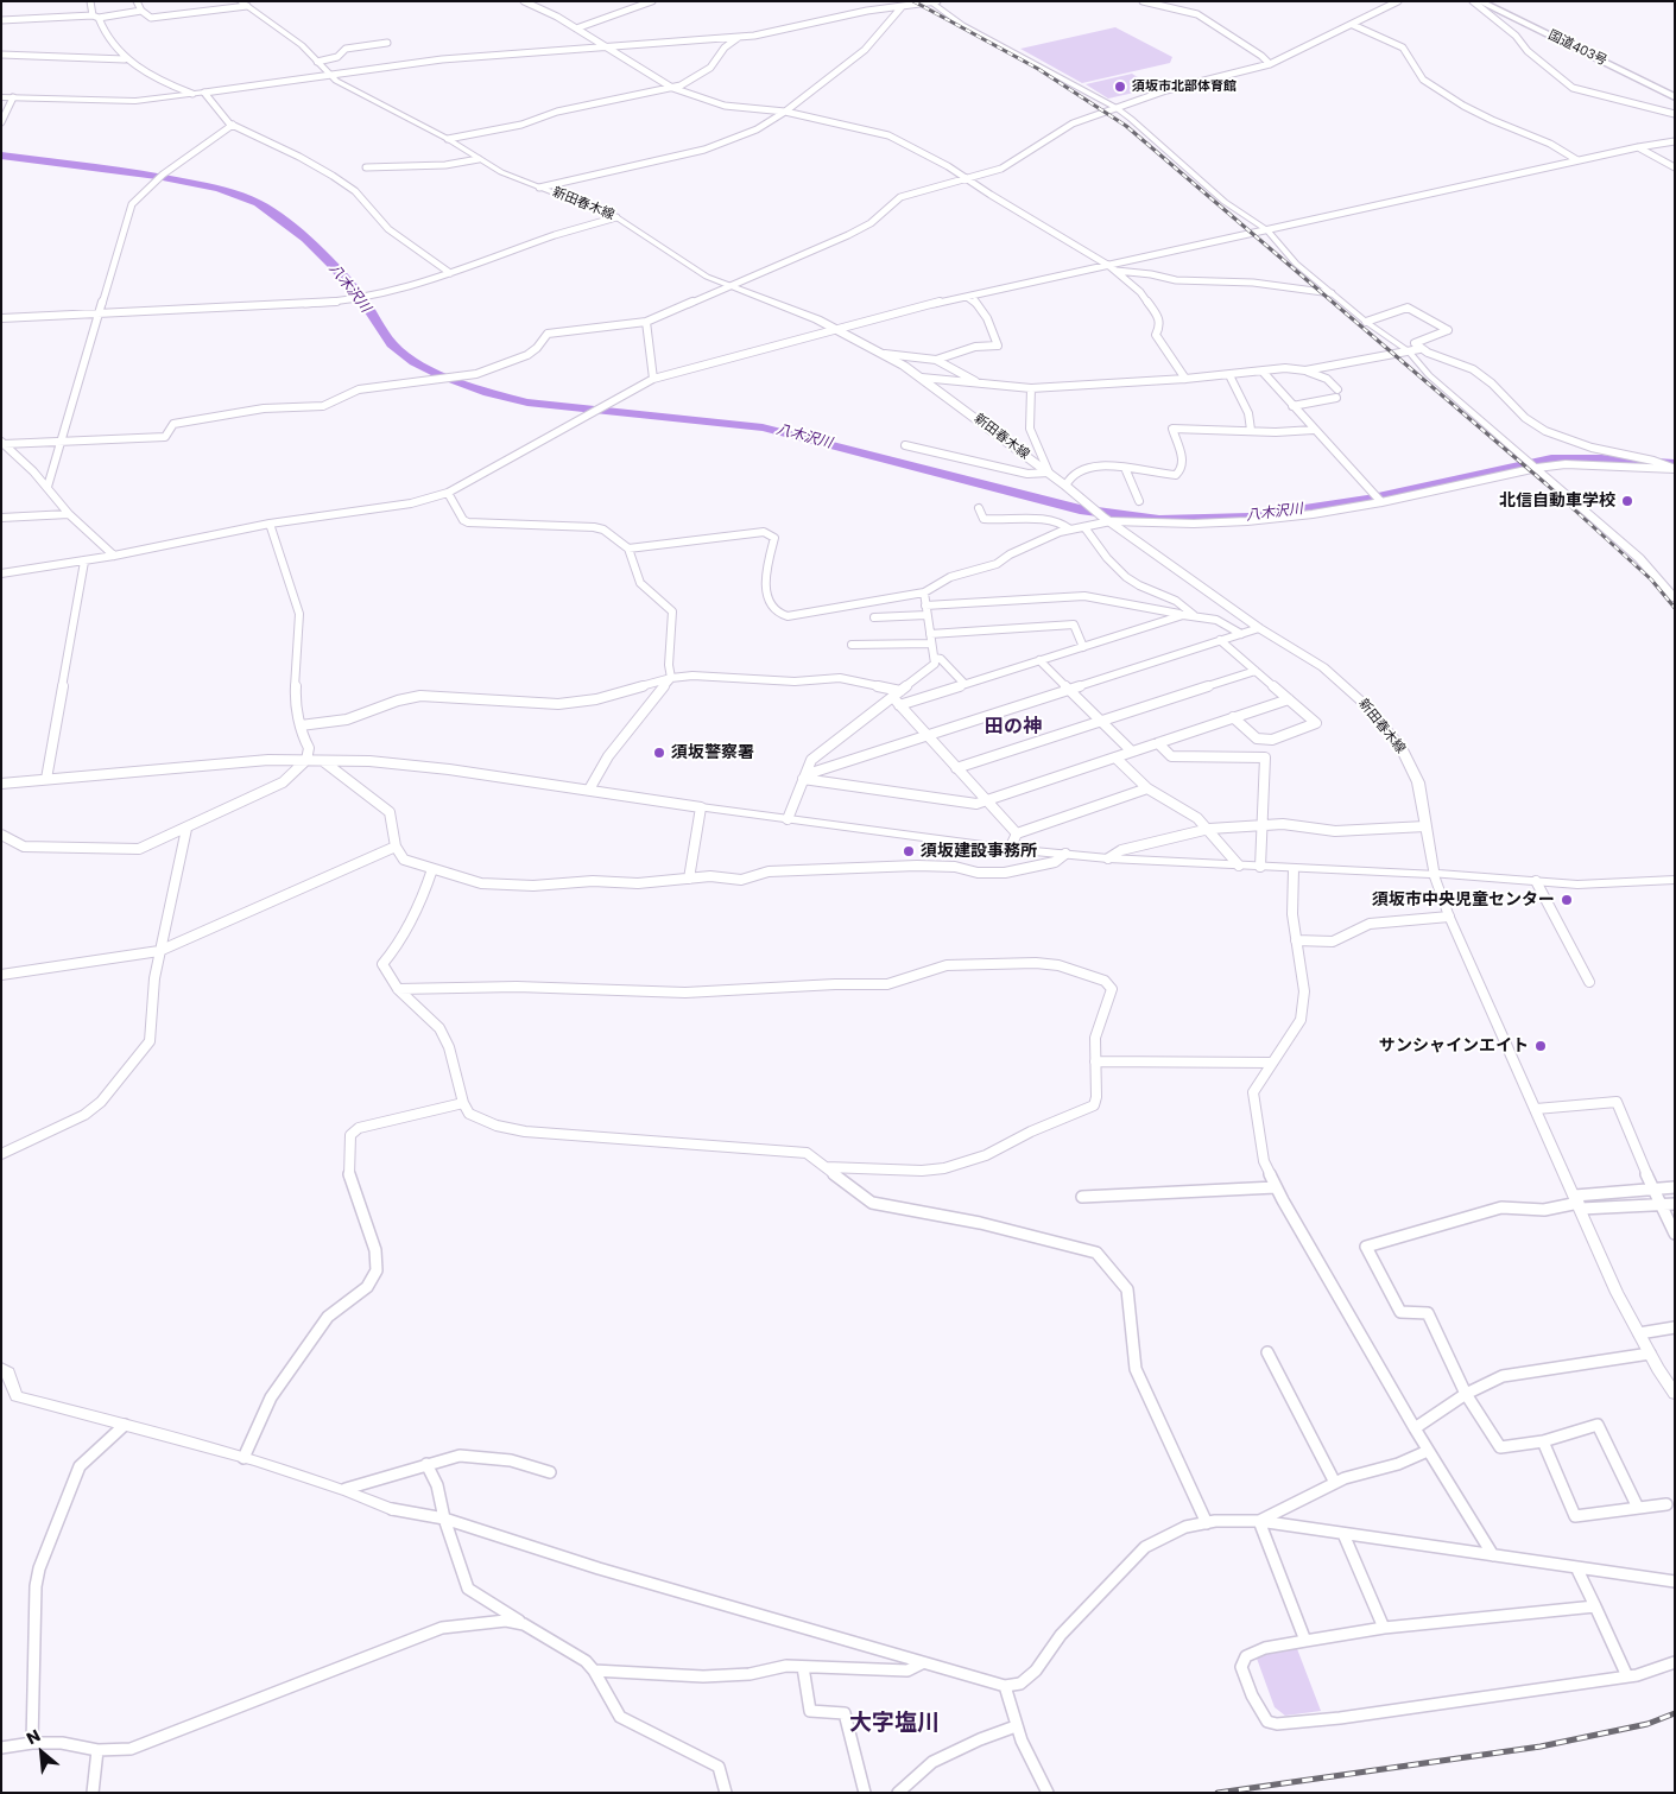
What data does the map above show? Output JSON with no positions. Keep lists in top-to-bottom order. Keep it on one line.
{"streets":{"highway":["国道403号"],"main road":["新田春木線"]},"districts":["田の神","大字塩川"],"water":["八木沢川"],"places":["須坂市北部体育館","北信自動車学校","須坂警察署","須坂建設事務所","須坂市中央児童センター","サンシャインエイト"],"north":"top left"}
